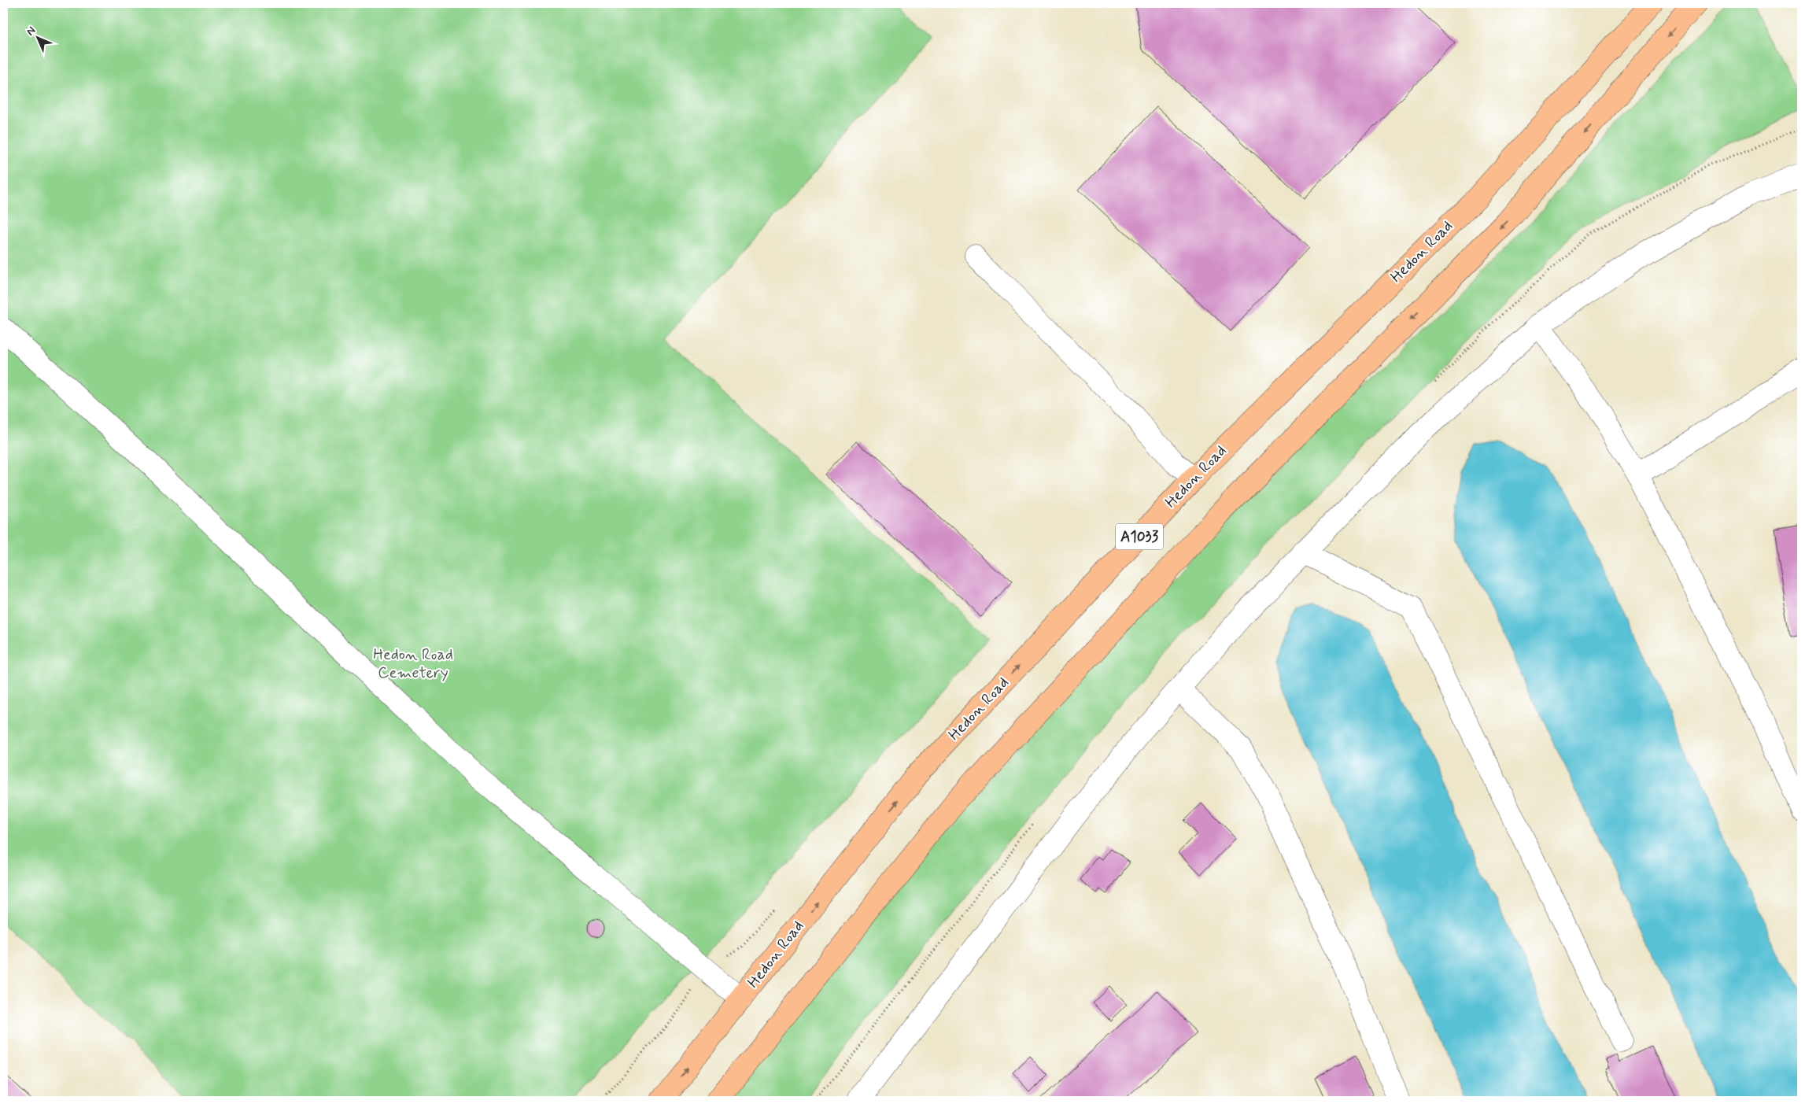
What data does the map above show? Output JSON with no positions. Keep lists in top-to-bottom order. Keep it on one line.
{"streets":{"highway":["Hedon Road","A1033"]},"parks":["Hedon Road Cemetery"],"north":"top left"}
